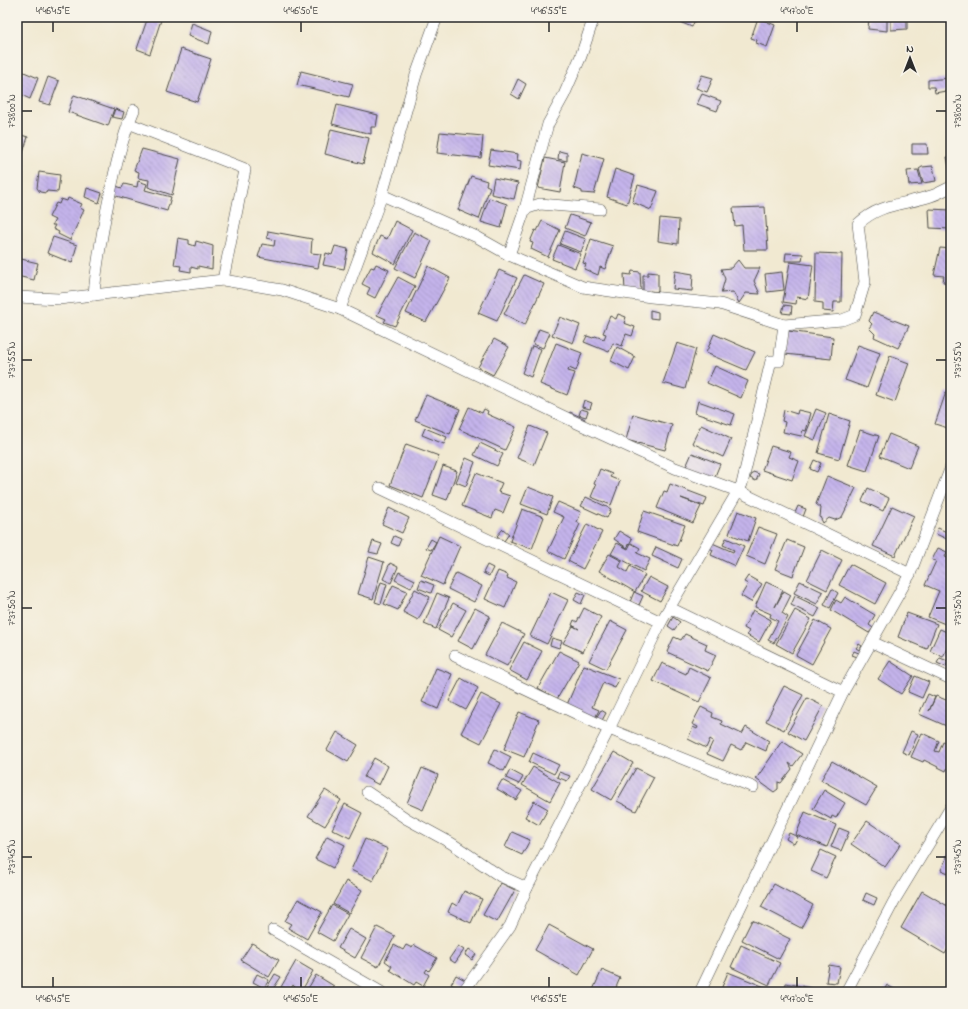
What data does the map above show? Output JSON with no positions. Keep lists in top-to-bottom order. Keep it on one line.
{"north":"top","coordinates":["4°46'45\"E","4°46'50\"E","4°46'55\"E","4°47'00\"E","7°38'00\"N","7°37'55\"N","7°37'50\"N","7°37'45\"N"]}
